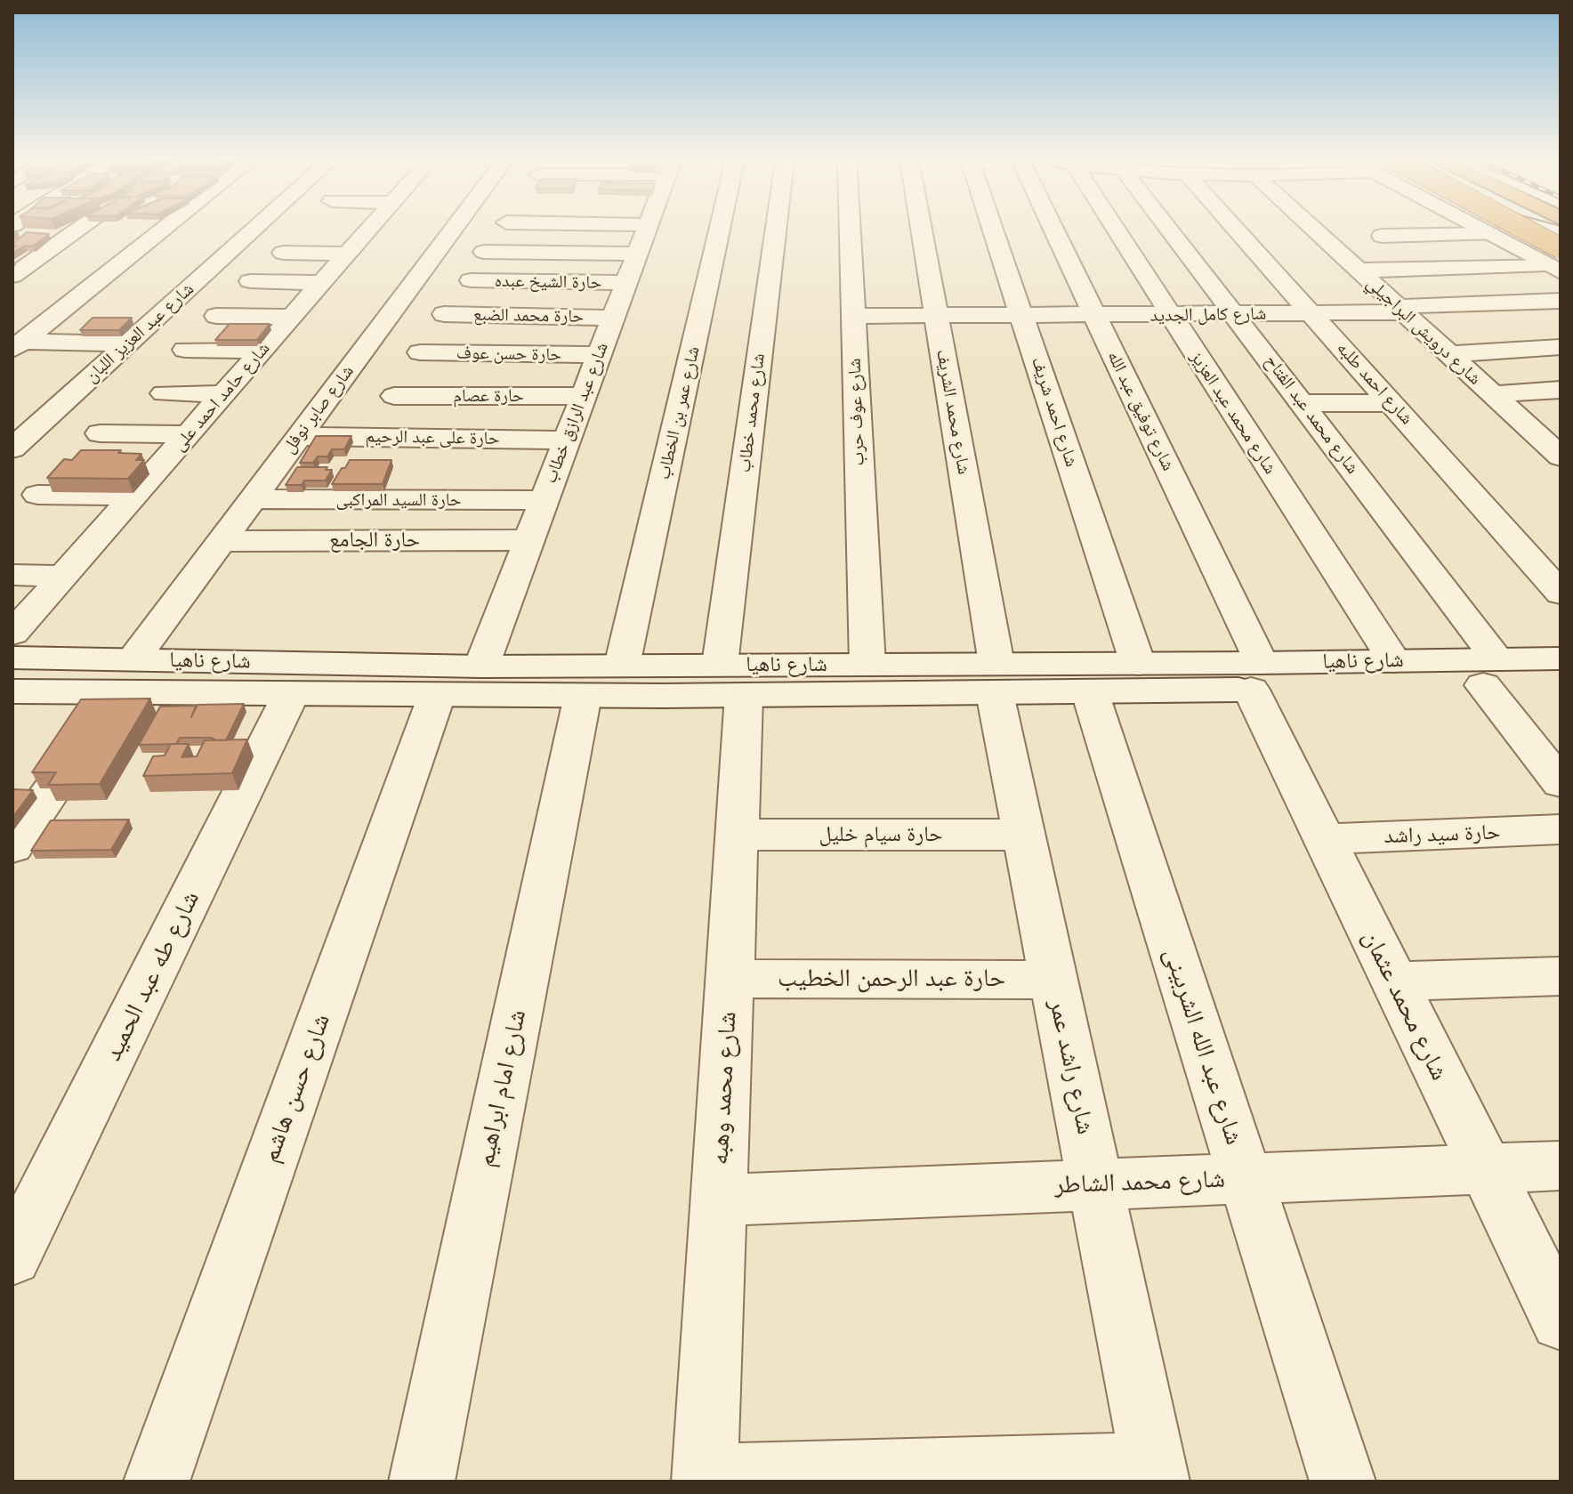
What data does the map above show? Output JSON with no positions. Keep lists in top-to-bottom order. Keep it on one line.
{"streets":{"street":["حارة الشيخ عبده","شارع كامل الجديد","حارة محمد الضبع","شارع درويش البراجيلي","شارع عبد العزيز اللبان","حارة حسن عوف","شارع احمد طلبه","حارة عصام","شارع حامد احمد على","شارع صابر نوفل","شارع توفيق عبد الله","شارع عوف حرب","شارع محمد الشريف","شارع احمد شريف","شارع عبد الرازق خطاب","شارع عمر بن الخطاب","شارع محمد خطاب","شارع محمد عبد العزيز","شارع محمد عبد الفتاح","حارة على عبد الرحيم","حارة السيد المراكبى","حارة الجامع","شارع ناهيا","حارة سيام خليل","حارة سيد راشد","شارع طه عبد الحميد","حارة عبد الرحمن الخطيب","شارع محمد عثمان","شارع عبد الله الشربينى","شارع راشد عمر","شارع حسن هاشم","شارع امام ابراهيم","شارع محمد وهبه","شارع محمد الشاطر"]},"crossings":[["حارة الشيخ عبده","شارع عبد الرازق خطاب"],["شارع كامل الجديد","شارع درويش البراجيلي"],["شارع كامل الجديد","شارع احمد طلبه"],["شارع كامل الجديد","شارع توفيق عبد الله"],["شارع كامل الجديد","شارع عوف حرب"],["شارع كامل الجديد","شارع محمد الشريف"],["شارع كامل الجديد","شارع احمد شريف"],["شارع كامل الجديد","شارع محمد عبد العزيز"],["شارع كامل الجديد","شارع محمد عبد الفتاح"],["حارة محمد الضبع","شارع عبد الرازق خطاب"],["حارة حسن عوف","شارع عبد الرازق خطاب"],["حارة عصام","شارع عبد الرازق خطاب"],["شارع صابر نوفل","حارة على عبد الرحيم"],["شارع صابر نوفل","حارة السيد المراكبى"],["شارع صابر نوفل","حارة الجامع"],["شارع صابر نوفل","شارع ناهيا"],["شارع توفيق عبد الله","شارع ناهيا"],["شارع توفيق عبد الله","شارع محمد عثمان"],["شارع عوف حرب","شارع ناهيا"],["شارع محمد الشريف","شارع ناهيا"],["شارع محمد الشريف","شارع راشد عمر"],["شارع احمد شريف","شارع ناهيا"],["شارع عبد الرازق خطاب","حارة على عبد الرحيم"],["شارع عبد الرازق خطاب","حارة السيد المراكبى"],["شارع عبد الرازق خطاب","حارة الجامع"],["شارع عبد الرازق خطاب","شارع ناهيا"],["شارع عمر بن الخطاب","شارع ناهيا"],["شارع محمد خطاب","شارع ناهيا"],["شارع محمد خطاب","شارع محمد وهبه"],["شارع محمد عبد العزيز","شارع ناهيا"],["شارع محمد عبد الفتاح","شارع ناهيا"],["شارع ناهيا","شارع طه عبد الحميد"],["شارع ناهيا","شارع محمد عثمان"],["شارع ناهيا","شارع عبد الله الشربينى"],["شارع ناهيا","شارع راشد عمر"],["شارع ناهيا","شارع حسن هاشم"],["شارع ناهيا","شارع امام ابراهيم"],["شارع ناهيا","شارع محمد وهبه"],["حارة سيام خليل","شارع راشد عمر"],["حارة سيام خليل","شارع محمد وهبه"],["حارة سيد راشد","شارع محمد عثمان"],["حارة عبد الرحمن الخطيب","شارع راشد عمر"],["حارة عبد الرحمن الخطيب","شارع محمد وهبه"],["شارع محمد عثمان","شارع محمد الشاطر"],["شارع عبد الله الشربينى","شارع محمد الشاطر"],["شارع راشد عمر","شارع محمد الشاطر"],["شارع محمد وهبه","شارع محمد الشاطر"]]}
